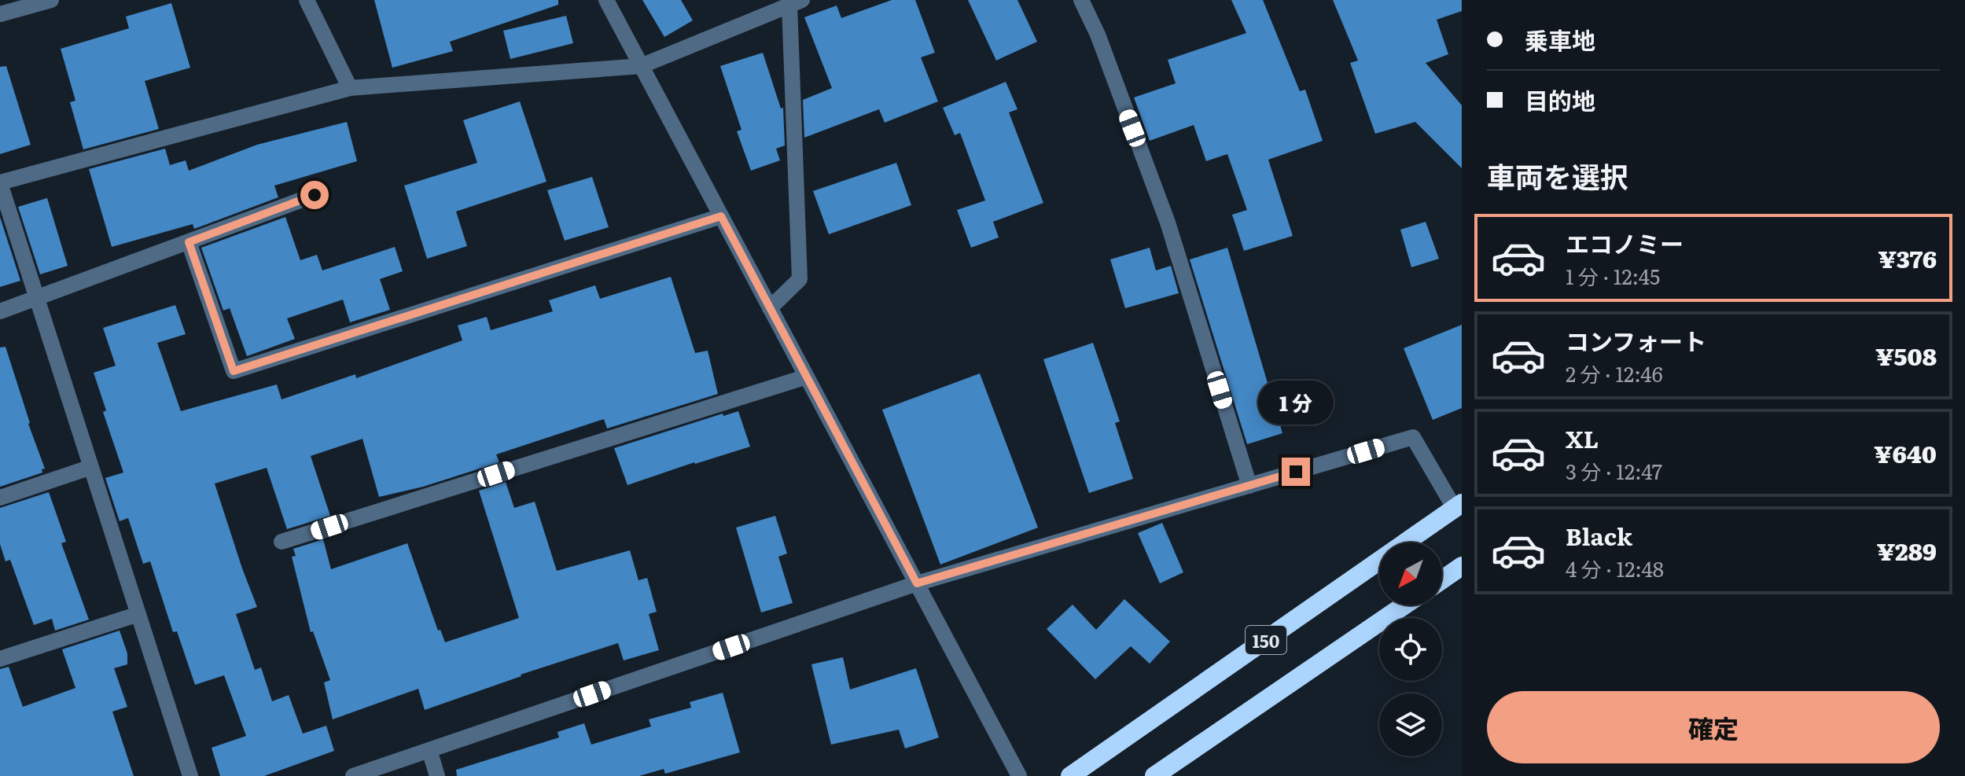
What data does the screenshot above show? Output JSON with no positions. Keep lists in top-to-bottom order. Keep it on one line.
{"streets":{"highway":["150"]},"north":"bottom left","page":{"banner":["乗車地","目的地"],"heading":"車両を選択","list":[{"name":"エコノミー","note":"1 分 · 12:45","value":"¥376"},{"name":"コンフォート","note":"2 分 · 12:46","value":"¥508"},{"name":"XL","note":"3 分 · 12:47","value":"¥640"},{"name":"Black","note":"4 分 · 12:48","value":"¥289"}],"bubble":"1 分","buttons":"確定"}}
